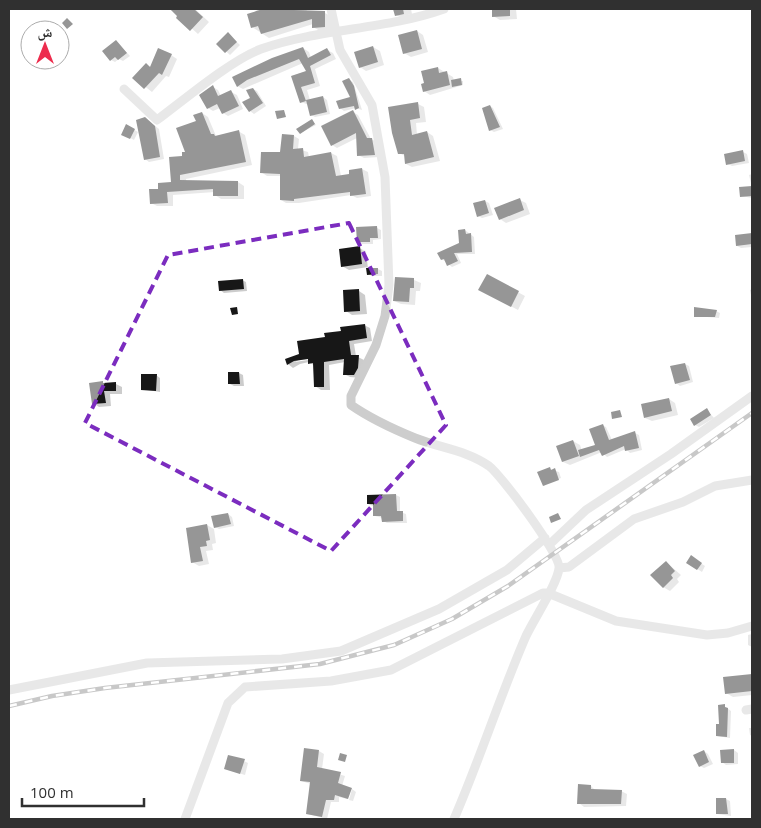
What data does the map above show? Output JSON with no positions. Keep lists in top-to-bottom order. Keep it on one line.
{"scale_bar":"100 m","north":"top"}
